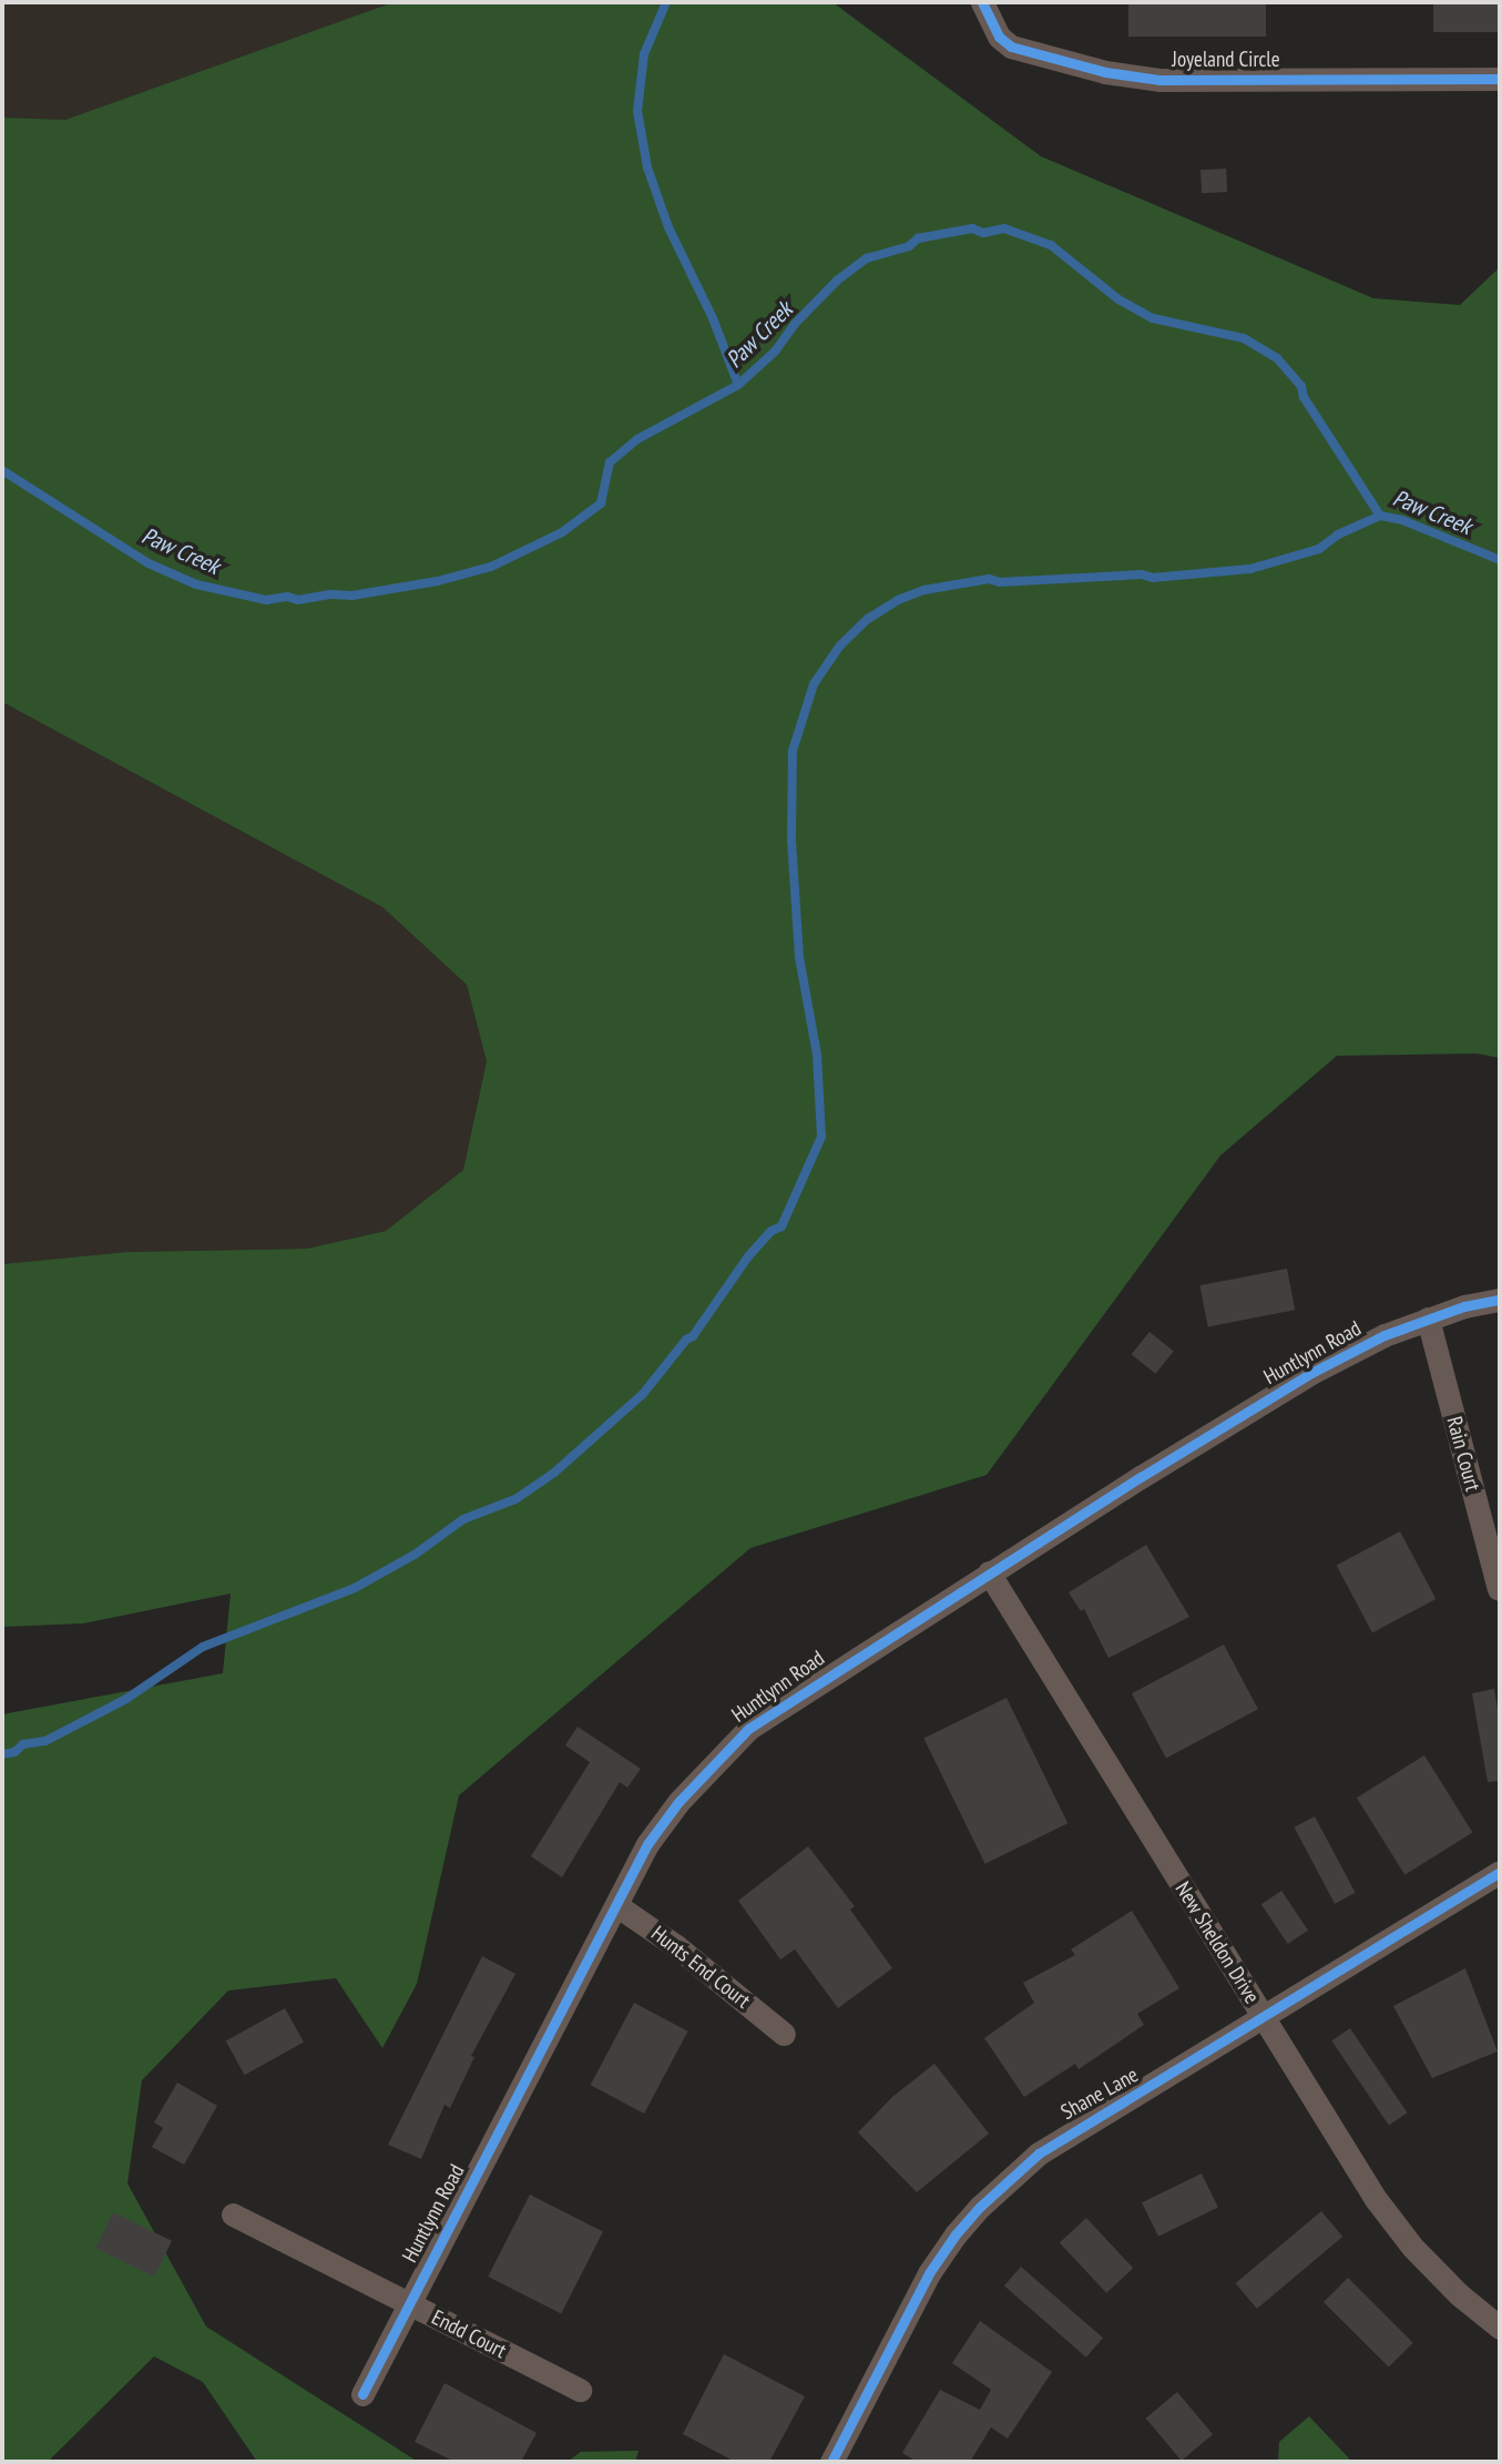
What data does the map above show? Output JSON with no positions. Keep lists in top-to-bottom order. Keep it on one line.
{"streets":{"street":["Joyeland Circle","Huntlynn Road","Rain Court","New Sheldon Drive","Hunts End Court","Shane Lane","Endd Court"]},"crossings":[["Huntlynn Road","Rain Court"],["Huntlynn Road","New Sheldon Drive"],["Huntlynn Road","Hunts End Court"],["Huntlynn Road","Endd Court"],["New Sheldon Drive","Shane Lane"]],"water":["Paw Creek"]}
